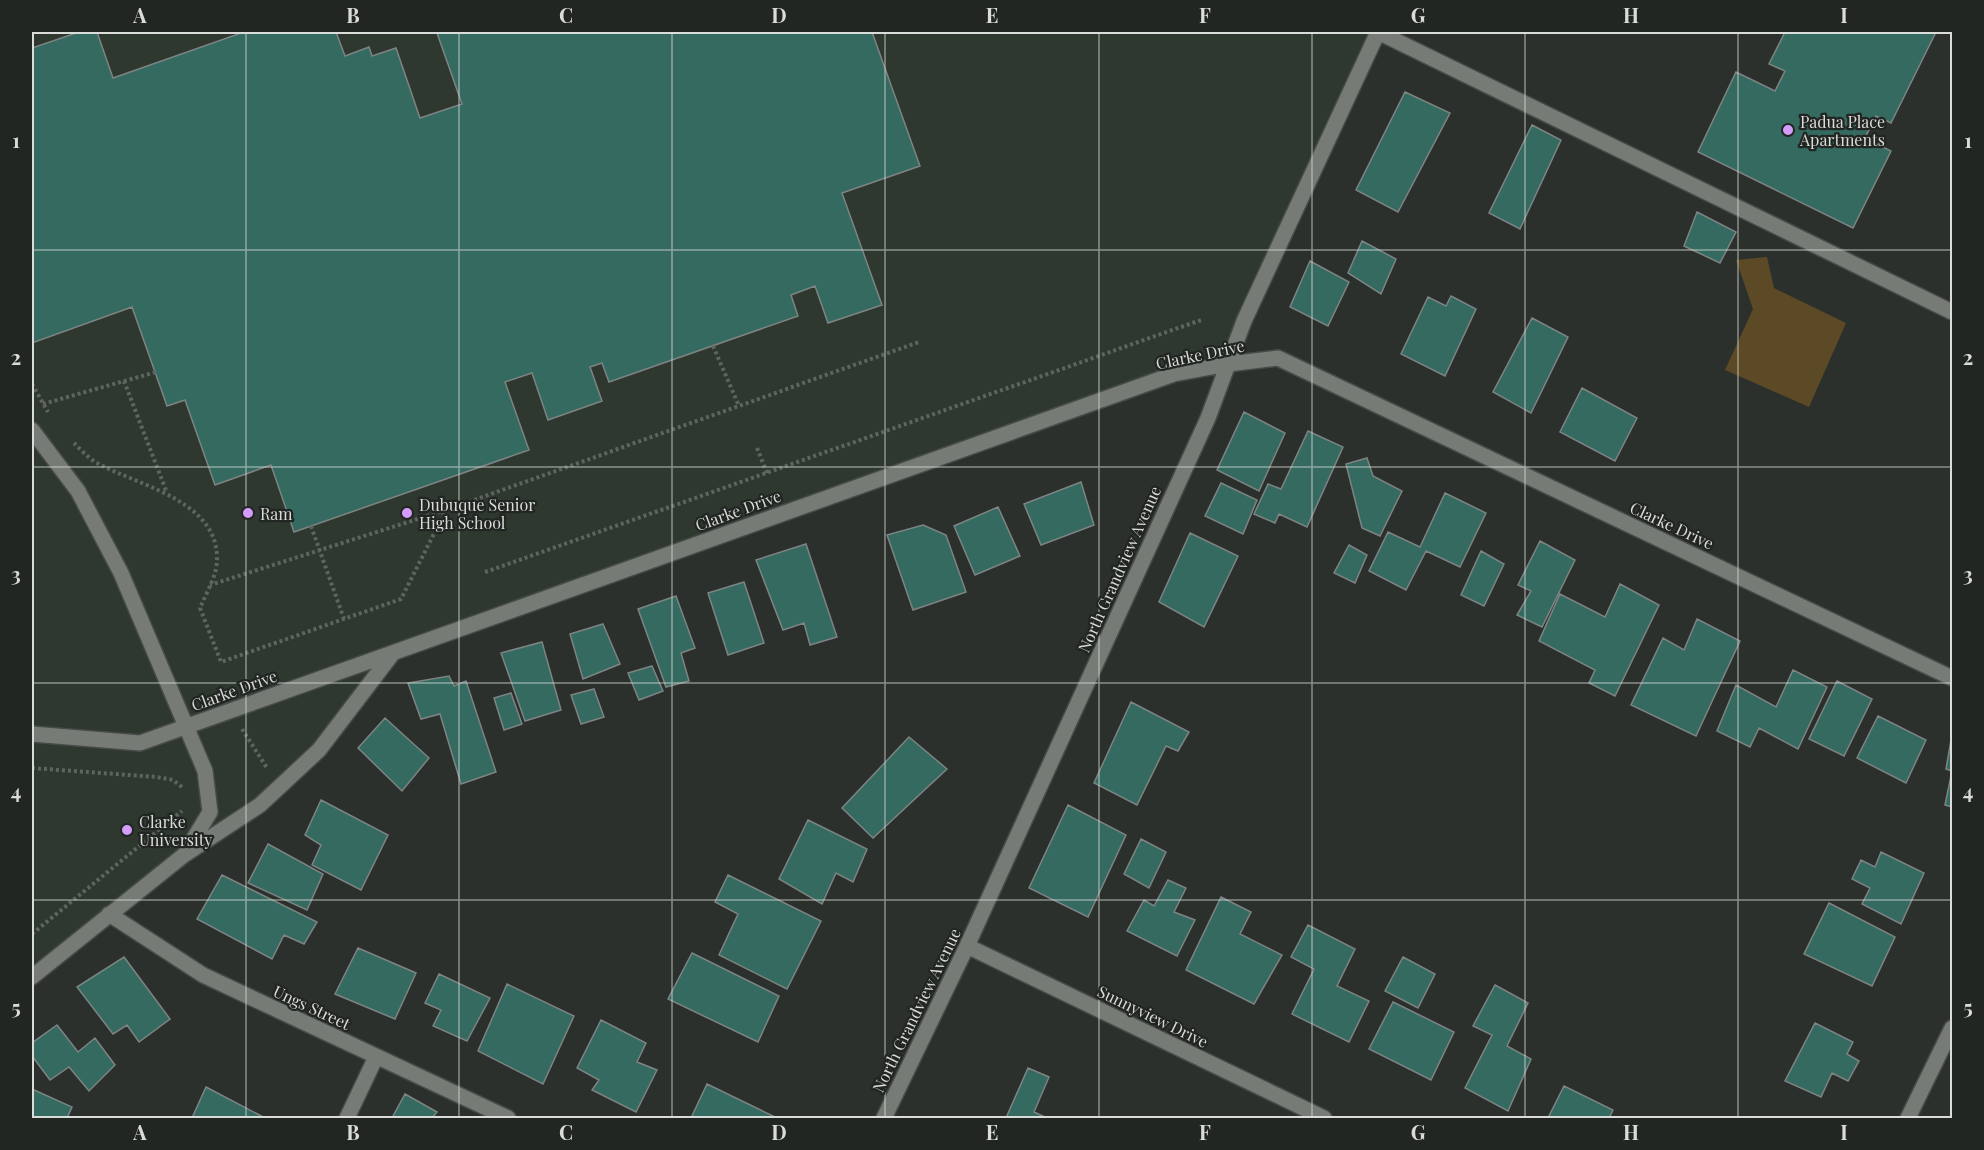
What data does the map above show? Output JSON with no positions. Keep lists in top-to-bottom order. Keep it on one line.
{"streets":{"street":["Clarke Drive","North Grandview Avenue","Ungs Street","Sunnyview Drive"]},"crossings":[["Clarke Drive","North Grandview Avenue"],["Clarke Drive","Ungs Street"],["North Grandview Avenue","Sunnyview Drive"]],"places":["Padua Place Apartments","Ram","Dubuque Senior High School","Clarke University"],"grid":{"columns":["A","B","C","D","E","F","G","H","I"],"rows":["1","2","3","4","5"]}}
